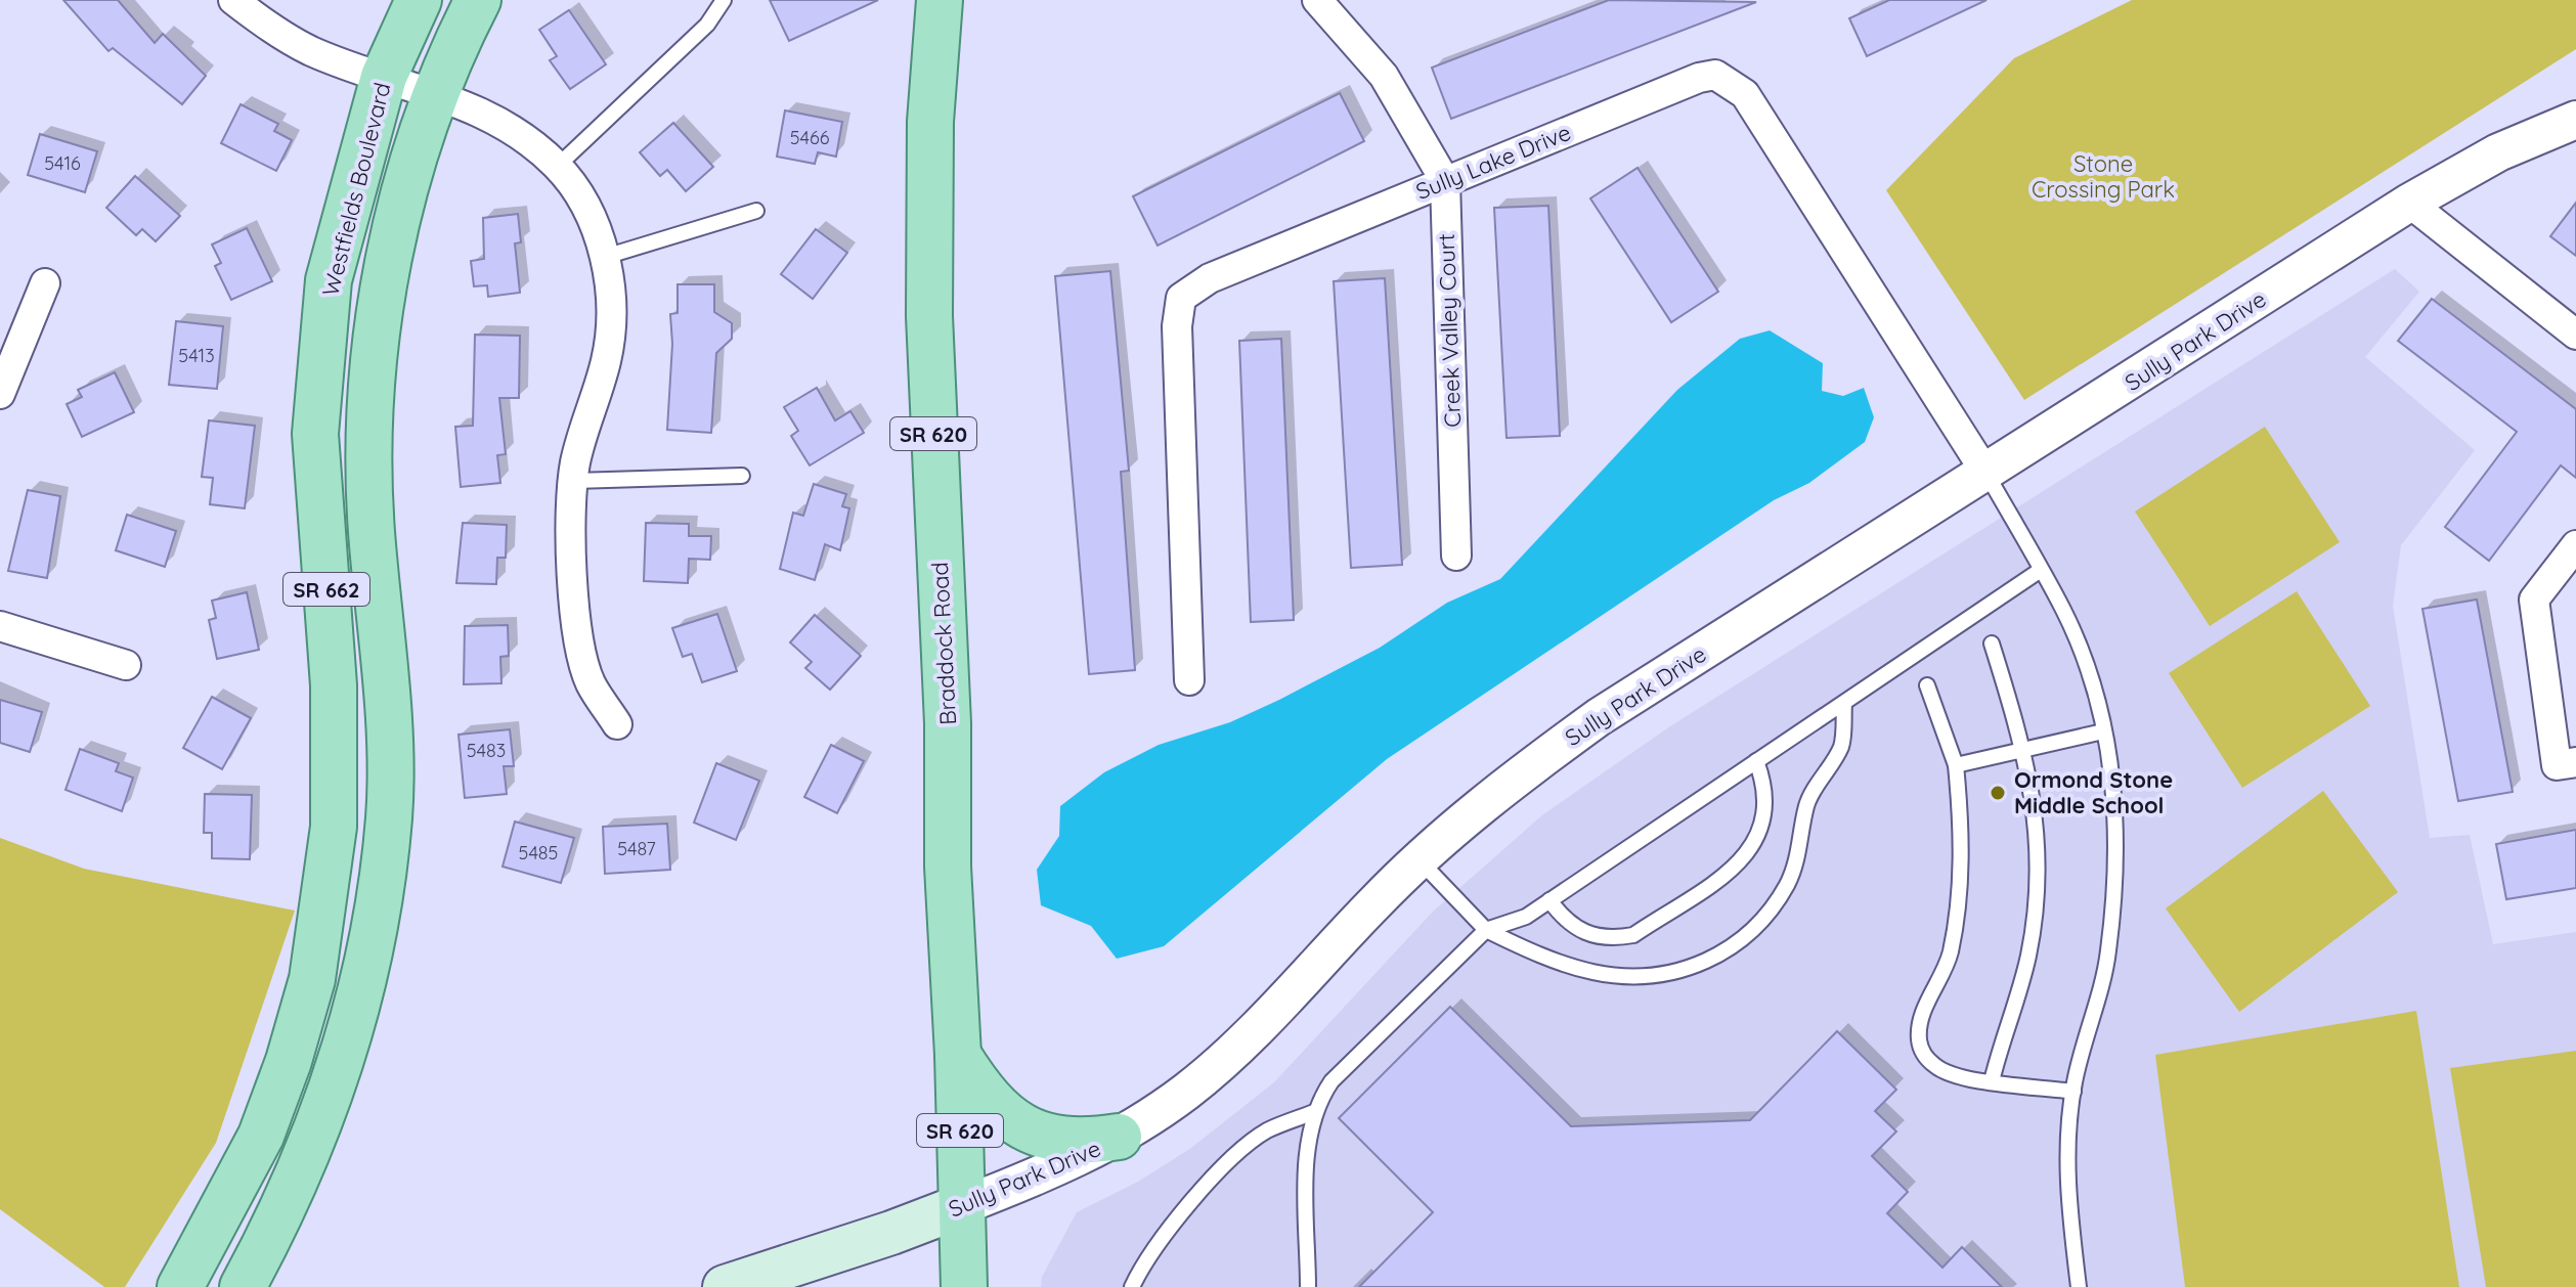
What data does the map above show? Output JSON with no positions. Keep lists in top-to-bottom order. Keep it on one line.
{"streets":{"main road":["Westfields Boulevard","Sully Park Drive","SR 620","SR 662","Braddock Road"],"street":["Sully Lake Drive","Creek Valley Court"]},"crossings":[["Sully Lake Drive","Creek Valley Court"],["Sully Lake Drive","Sully Park Drive"],["Sully Park Drive","Braddock Road"]],"parks":["Stone Crossing Park"],"places":["Ormond Stone Middle School"],"house_numbers":["5466","5416","5413","5483","5487","5485"]}
